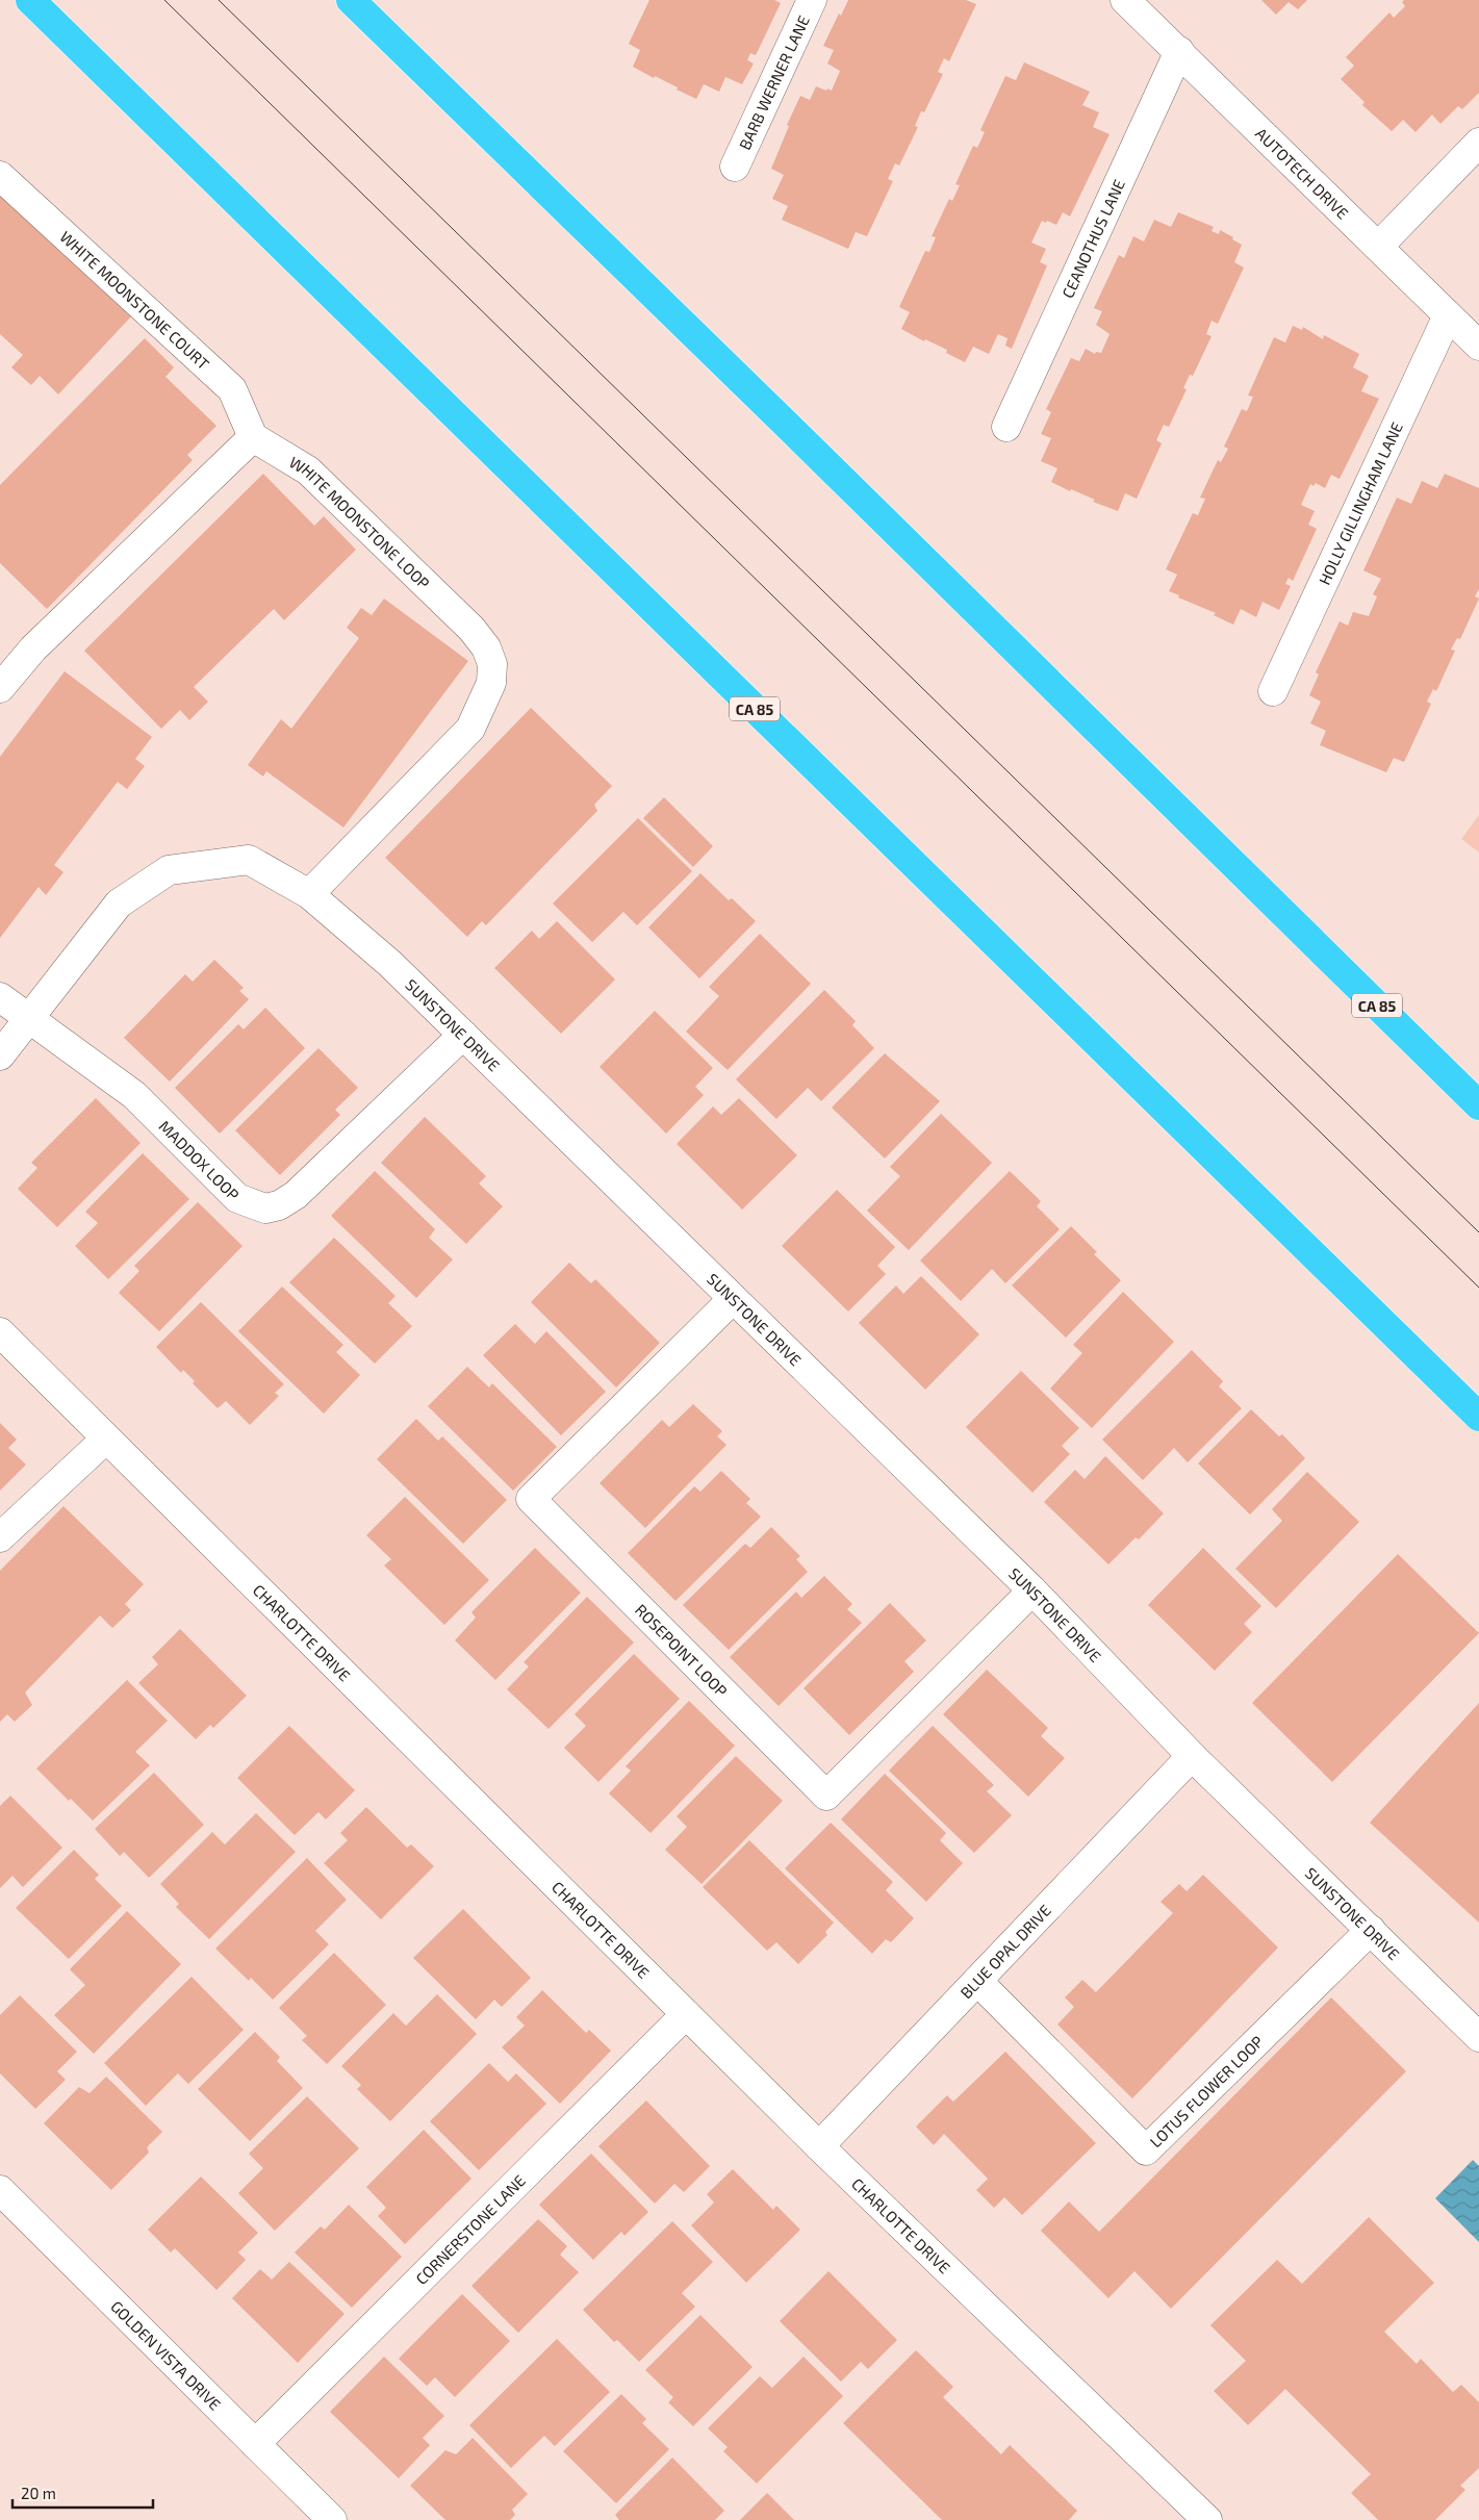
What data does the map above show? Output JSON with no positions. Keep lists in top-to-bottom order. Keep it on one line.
{"streets":{"highway":["CA 85"],"street":["BARB WERNER LANE","AUTOTECH DRIVE","CEANOTHUS LANE","WHITE MOONSTONE COURT","HOLLY GILLINGHAM LANE","WHITE MOONSTONE LOOP","SUNSTONE DRIVE","MADDOX LOOP","CHARLOTTE DRIVE","ROSEPOINT LOOP","BLUE OPAL DRIVE","LOTUS FLOWER LOOP","CORNERSTONE LANE","GOLDEN VISTA DRIVE"]},"crossings":[["AUTOTECH DRIVE","CEANOTHUS LANE"],["AUTOTECH DRIVE","HOLLY GILLINGHAM LANE"],["WHITE MOONSTONE COURT","WHITE MOONSTONE LOOP"],["WHITE MOONSTONE LOOP","SUNSTONE DRIVE"],["SUNSTONE DRIVE","MADDOX LOOP"],["SUNSTONE DRIVE","ROSEPOINT LOOP"],["SUNSTONE DRIVE","BLUE OPAL DRIVE"],["SUNSTONE DRIVE","LOTUS FLOWER LOOP"],["CHARLOTTE DRIVE","BLUE OPAL DRIVE"],["CHARLOTTE DRIVE","CORNERSTONE LANE"],["BLUE OPAL DRIVE","LOTUS FLOWER LOOP"],["CORNERSTONE LANE","GOLDEN VISTA DRIVE"]],"scale_bar":"20 m"}
